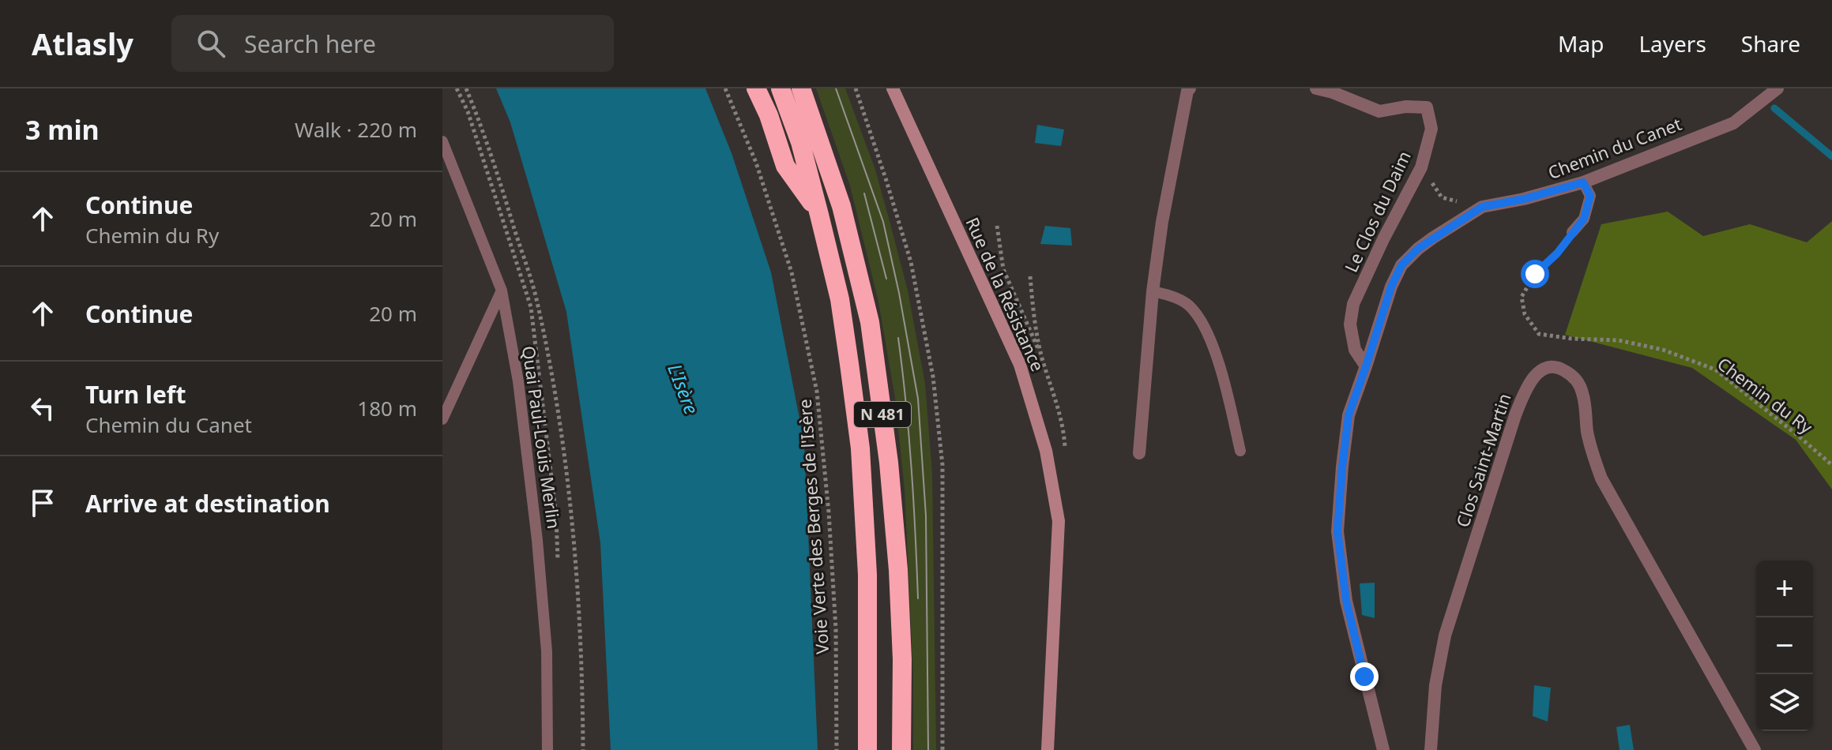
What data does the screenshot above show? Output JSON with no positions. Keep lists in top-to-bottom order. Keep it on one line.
{"streets":{"highway":["N 481"],"street":["Chemin du Canet","Le Clos du Daim","Rue de la Résistance","Clos Saint-Martin"],"lane":["Quai Paul-Louis Merlin"],"path":["Chemin du Ry","Voie Verte des Berges de l'Isère"]},"crossings":[["Chemin du Canet","Le Clos du Daim"]],"water":["L'Isère"],"page":{"header":"Atlasly","search":"Search here","nav":["Map","Layers","Share"],"heading":["3 min","Walk · 220 m"],"list":[["Continue","Chemin du Ry","20 m"],["Continue","20 m"],["Turn left","Chemin du Canet","180 m"],"Arrive at destination"],"map_buttons":["+","−"]}}
